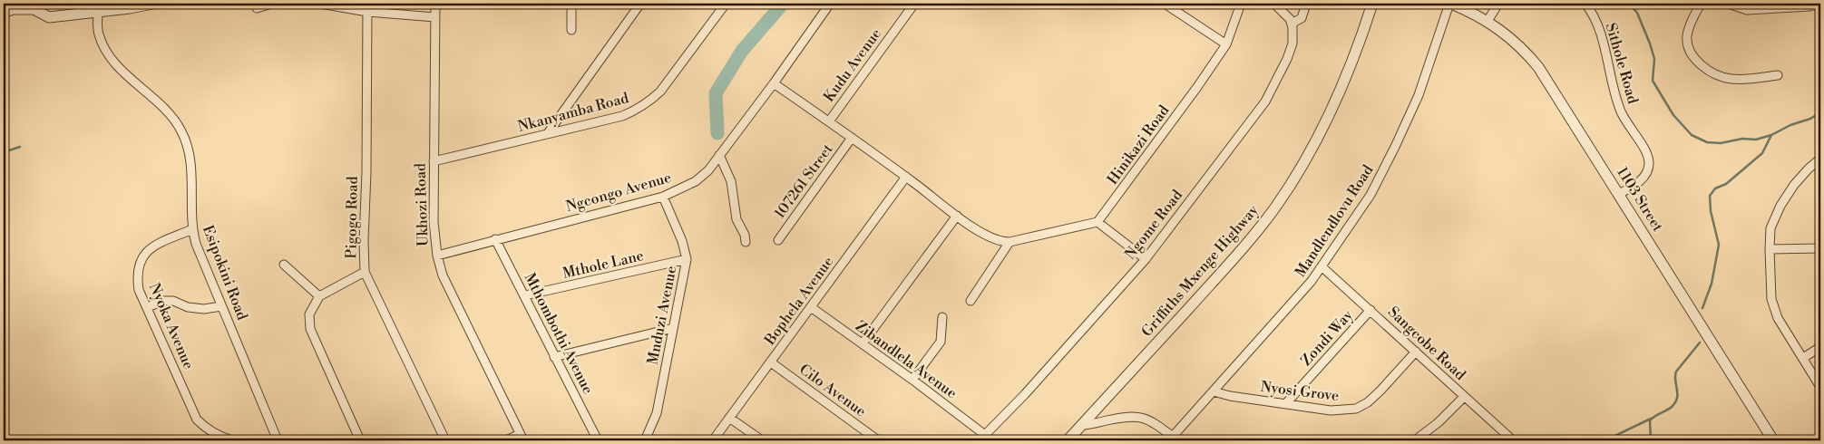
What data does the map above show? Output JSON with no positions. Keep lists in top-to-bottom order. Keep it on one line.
{"streets":{"street":["Sithole Road","Kudu Avenue","Nkanyamba Road","Hinikazi Road","107261 Street","Ngcongo Avenue","1103 Street","Ukhozi Road","Pigogo Road","Mandlendlovu Road","Ngome Road","Mthole Lane","Griffiths Mxenge Highway","Esipokini Road","Bophela Avenue","Mnduzi Avenue","Nyoka Avenue","Mthombothi Avenue","Zondi Way","Sangcobe Road","Zibandlela Avenue","Cilo Avenue","Nyosi Grove"]},"crossings":[["Sithole Road","1103 Street"],["Nkanyamba Road","Ukhozi Road"],["Ngcongo Avenue","Ukhozi Road"],["Ngcongo Avenue","Mnduzi Avenue"],["Ngcongo Avenue","Mthombothi Avenue"],["1103 Street","Mandlendlovu Road"],["Mandlendlovu Road","Sangcobe Road"],["Mandlendlovu Road","Nyosi Grove"],["Ngome Road","Zibandlela Avenue"],["Mthole Lane","Mnduzi Avenue"],["Mthole Lane","Mthombothi Avenue"],["Esipokini Road","Nyoka Avenue"],["Bophela Avenue","Zibandlela Avenue"],["Bophela Avenue","Cilo Avenue"],["Zondi Way","Sangcobe Road"],["Zondi Way","Nyosi Grove"],["Sangcobe Road","Nyosi Grove"]]}
